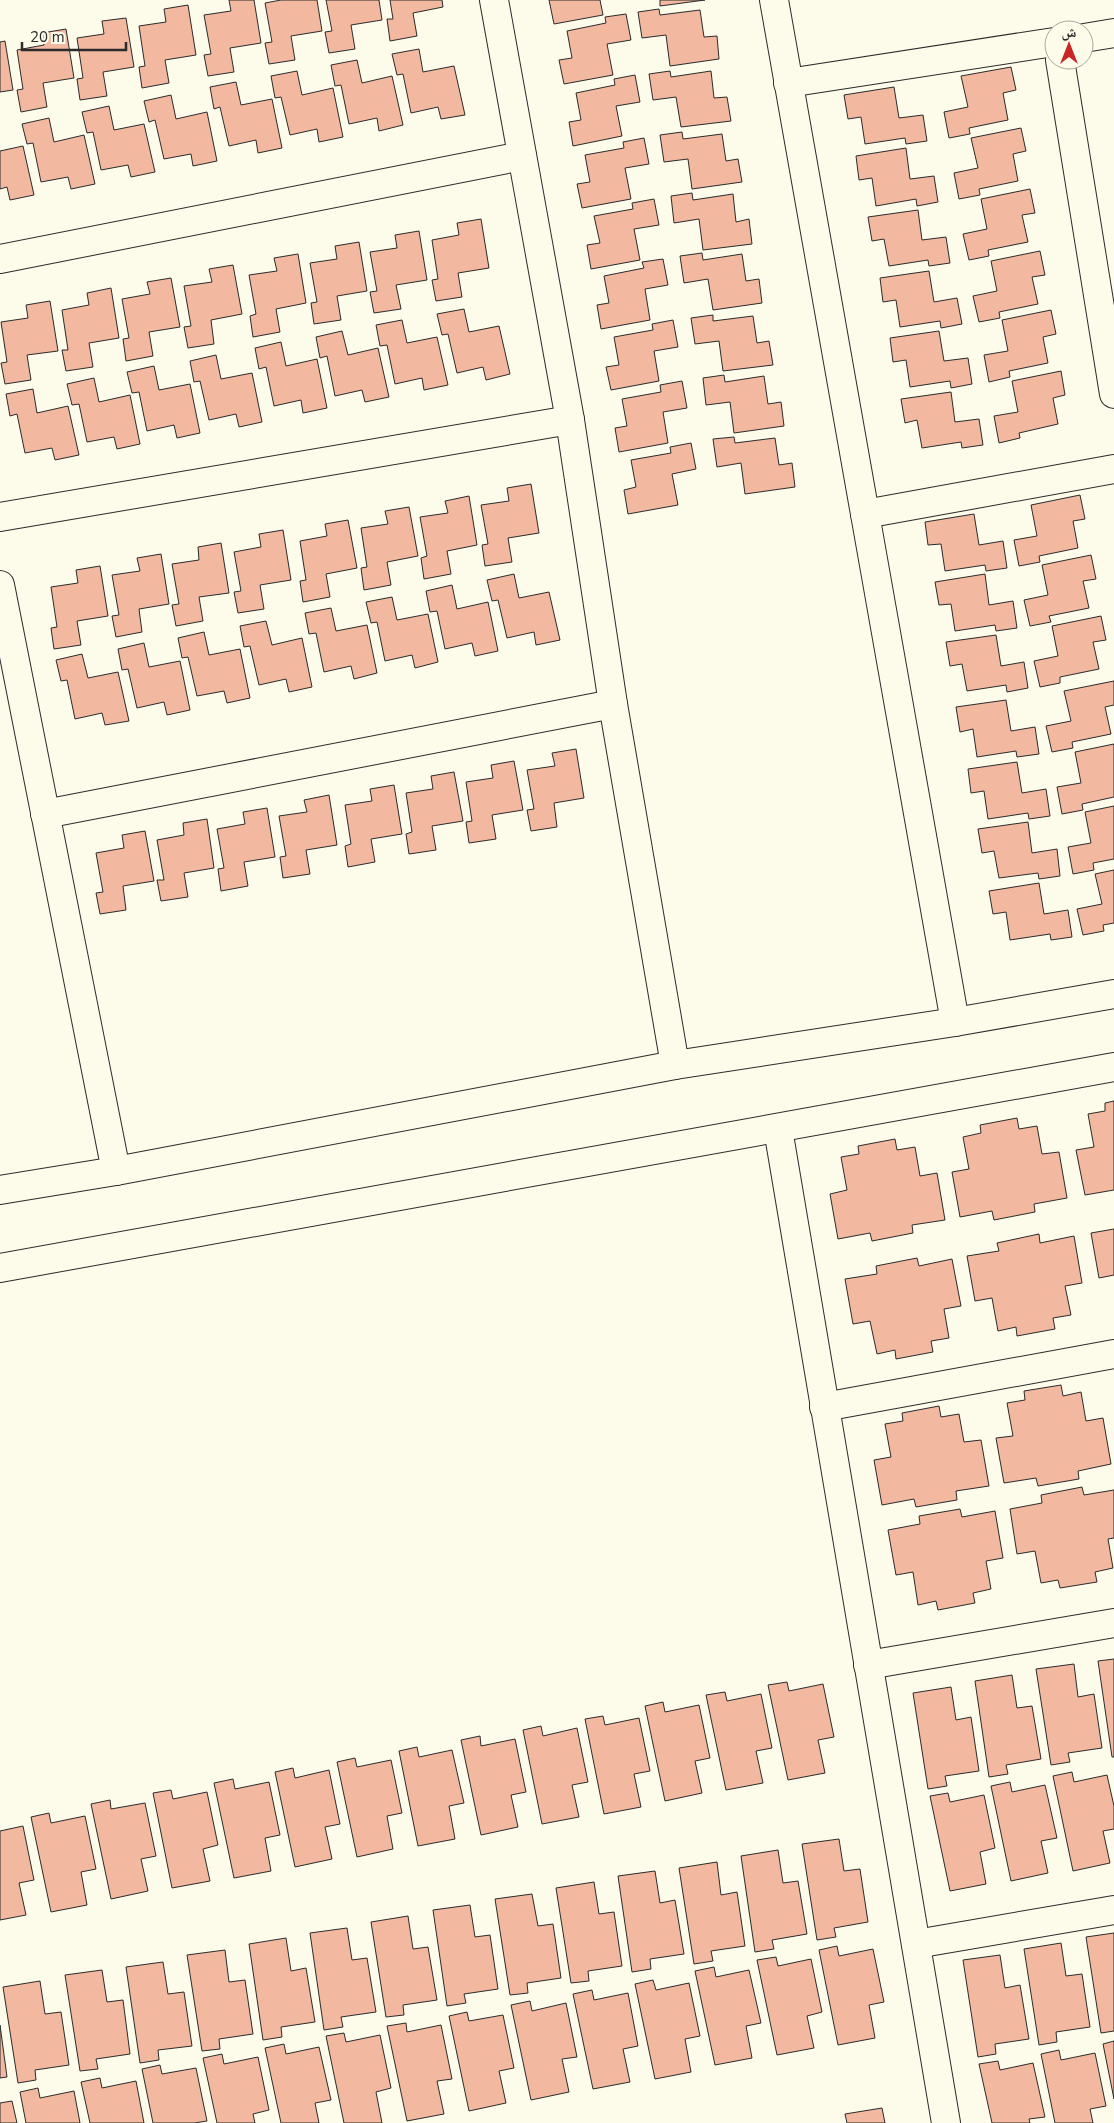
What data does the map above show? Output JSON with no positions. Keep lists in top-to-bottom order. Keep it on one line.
{"scale_bar":"20 m","north":"top"}
